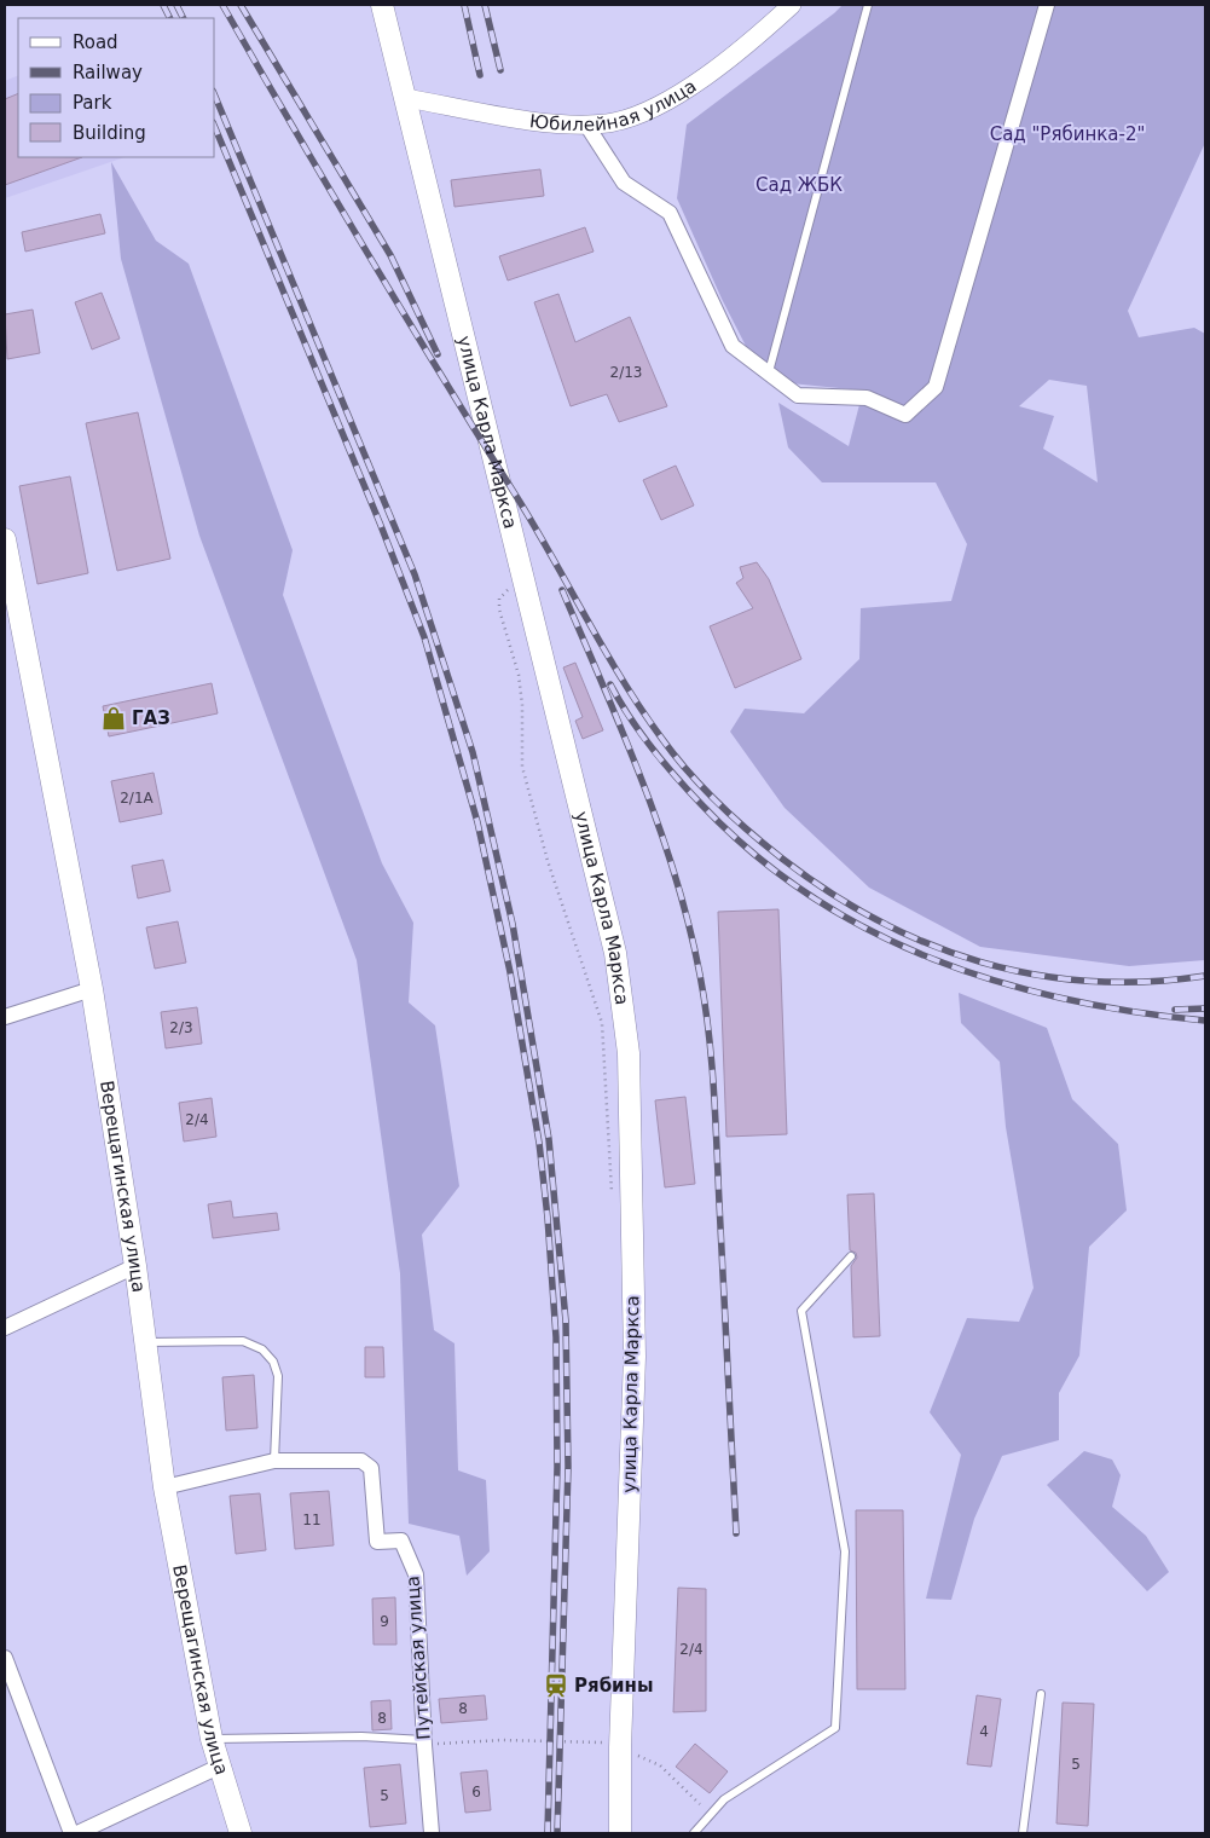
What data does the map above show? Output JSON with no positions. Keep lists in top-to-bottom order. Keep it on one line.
{"streets":{"main road":["улица Карла Маркса","Верещагинская улица"],"street":["Юбилейная улица","Путейская улица"]},"crossings":[["Юбилейная улица","улица Карла Маркса"],["Верещагинская улица","Путейская улица"]],"parks":["Сад \"Рябинка-2\"","Сад ЖБК"],"places":{"shop":["ГАЗ"],"station":["Рябины"]},"house_numbers":["2/13","2/1А","2/3","2/4","11","9","2/4","8","8","4","5","6","5"],"legend":["Road","Railway","Park","Building"]}
